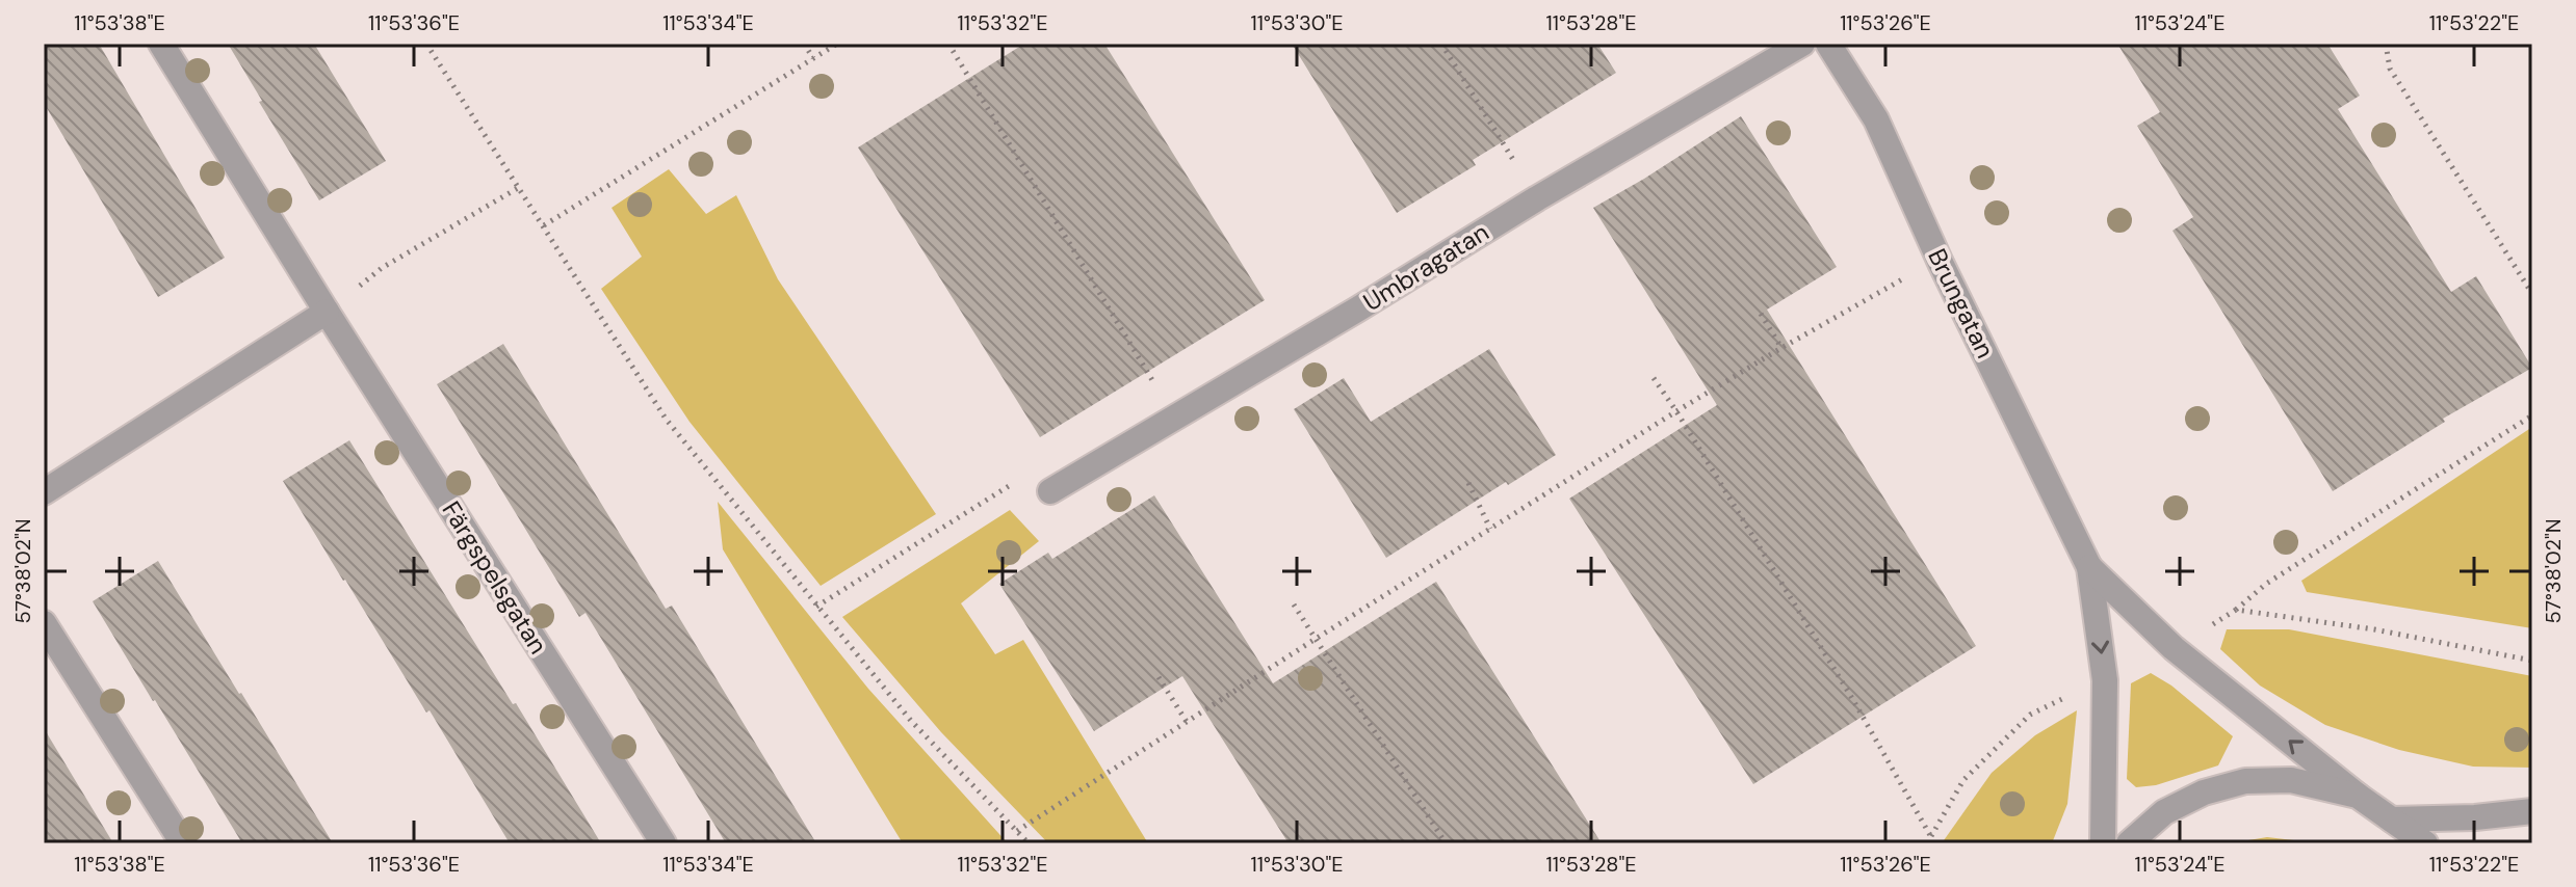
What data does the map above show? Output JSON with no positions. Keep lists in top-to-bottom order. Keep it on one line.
{"streets":{"street":["Umbragatan","Brungatan","Färgspelsgatan"]},"coordinates":["11°53'38\"E","11°53'36\"E","11°53'34\"E","11°53'32\"E","11°53'30\"E","11°53'28\"E","11°53'26\"E","11°53'24\"E","11°53'22\"E","57°38'02\"N"]}
